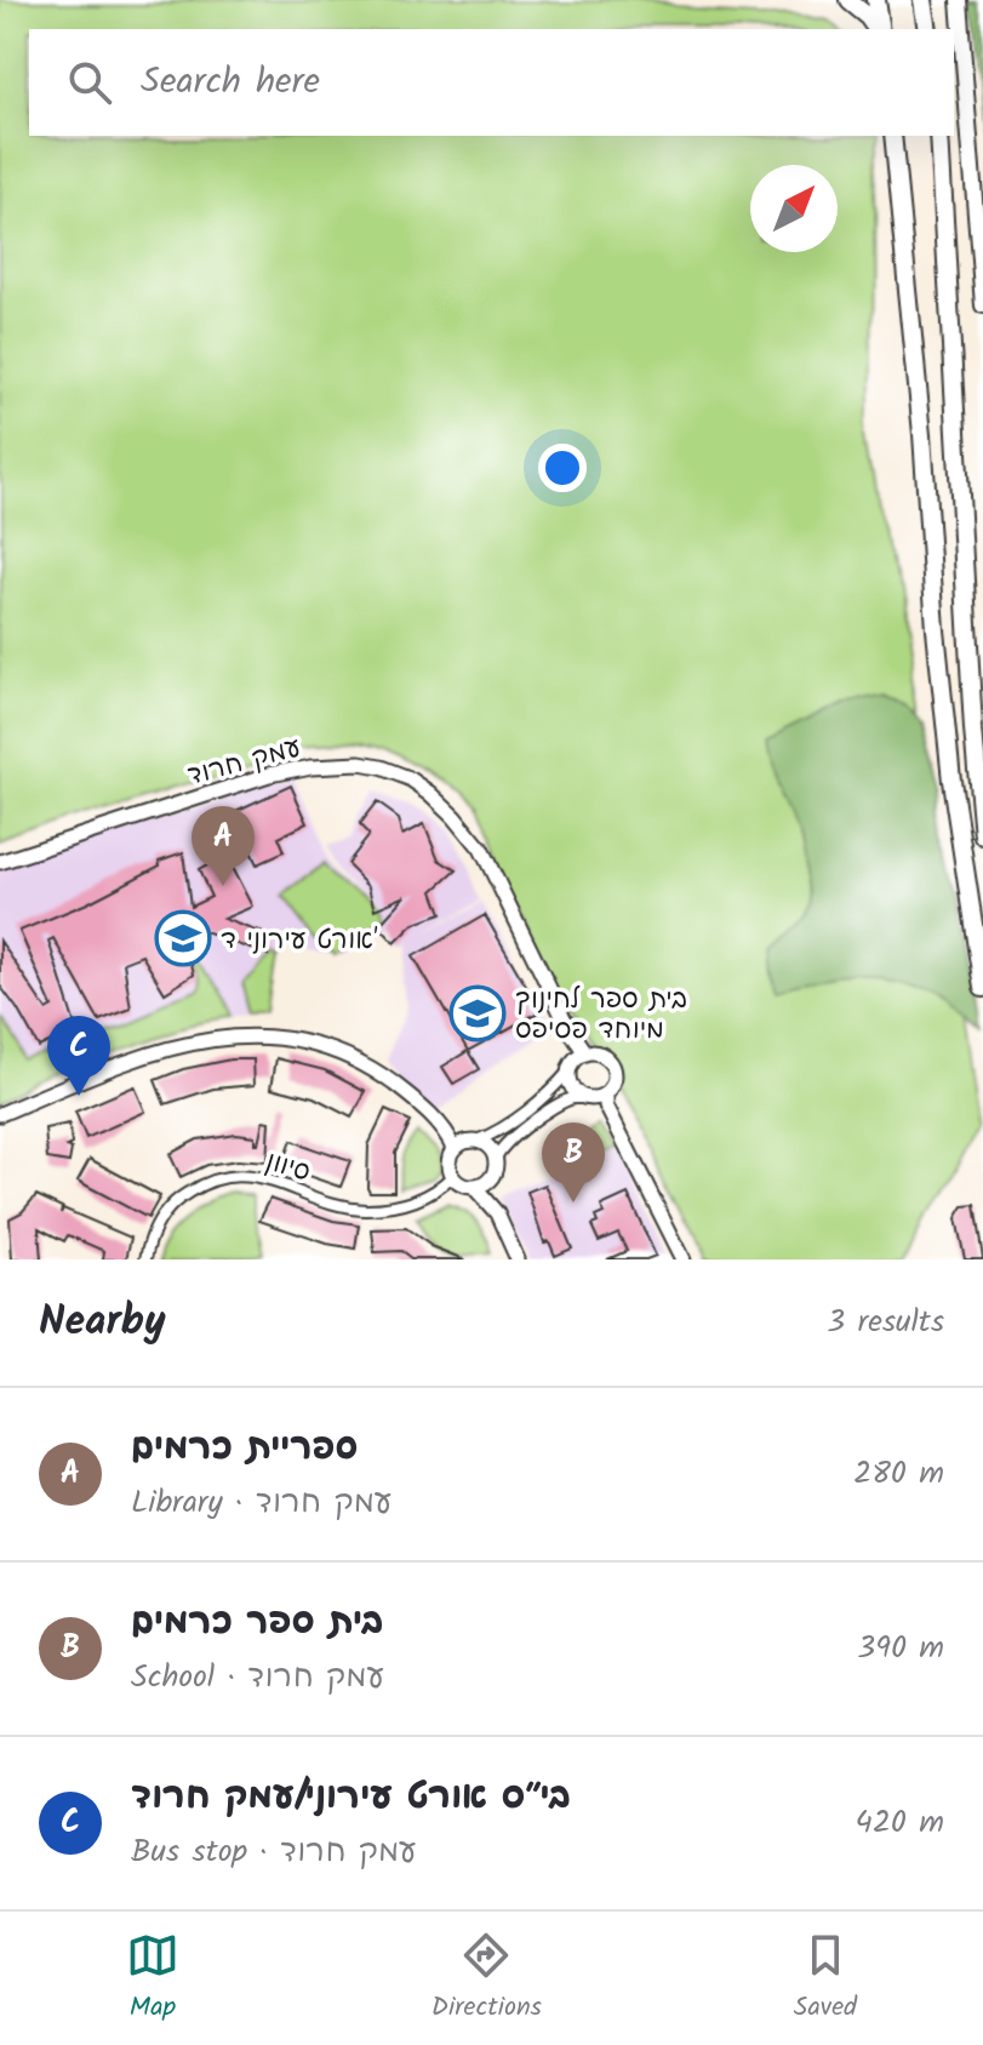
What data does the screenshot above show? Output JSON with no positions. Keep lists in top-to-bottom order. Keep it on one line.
{"streets":{"street":["עמק חרוד","סיוון"]},"places":{"school or university":["אורט עירוני ד'","בית ספר לחינוך מיוחד פסיפס"]},"north":"top right","page":{"search":"Search here","pins":["A","C","B"],"heading":["Nearby","3 results"],"list":[{"mark":"A","name":"ספריית כרמים","note":"Library · עמק חרוד","value":"280 m"},{"mark":"B","name":"בית ספר כרמים","note":"School · עמק חרוד","value":"390 m"},{"mark":"C","name":"בי״ס אורט עירוני/עמק חרוד","note":"Bus stop · עמק חרוד","value":"420 m"}],"nav":["Map","Directions","Saved"]}}
